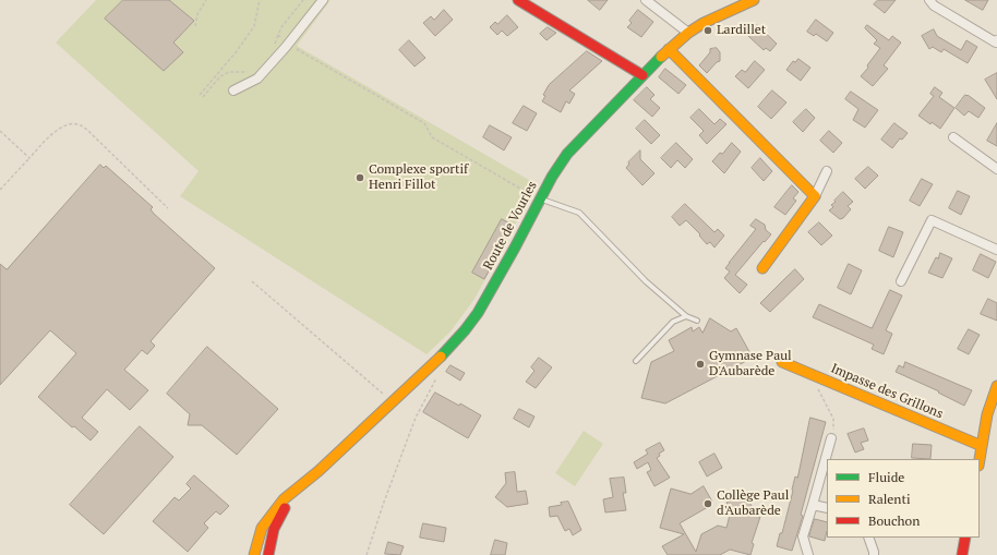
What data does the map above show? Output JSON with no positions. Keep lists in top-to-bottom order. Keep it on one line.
{"streets":{"street":["Route de Vourles","Impasse des Grillons"]},"places":["Lardillet","Complexe sportif Henri Fillot","Gymnase Paul D'Aubarède","Collège Paul d'Aubarède"],"legend":["Fluide","Ralenti","Bouchon"]}
